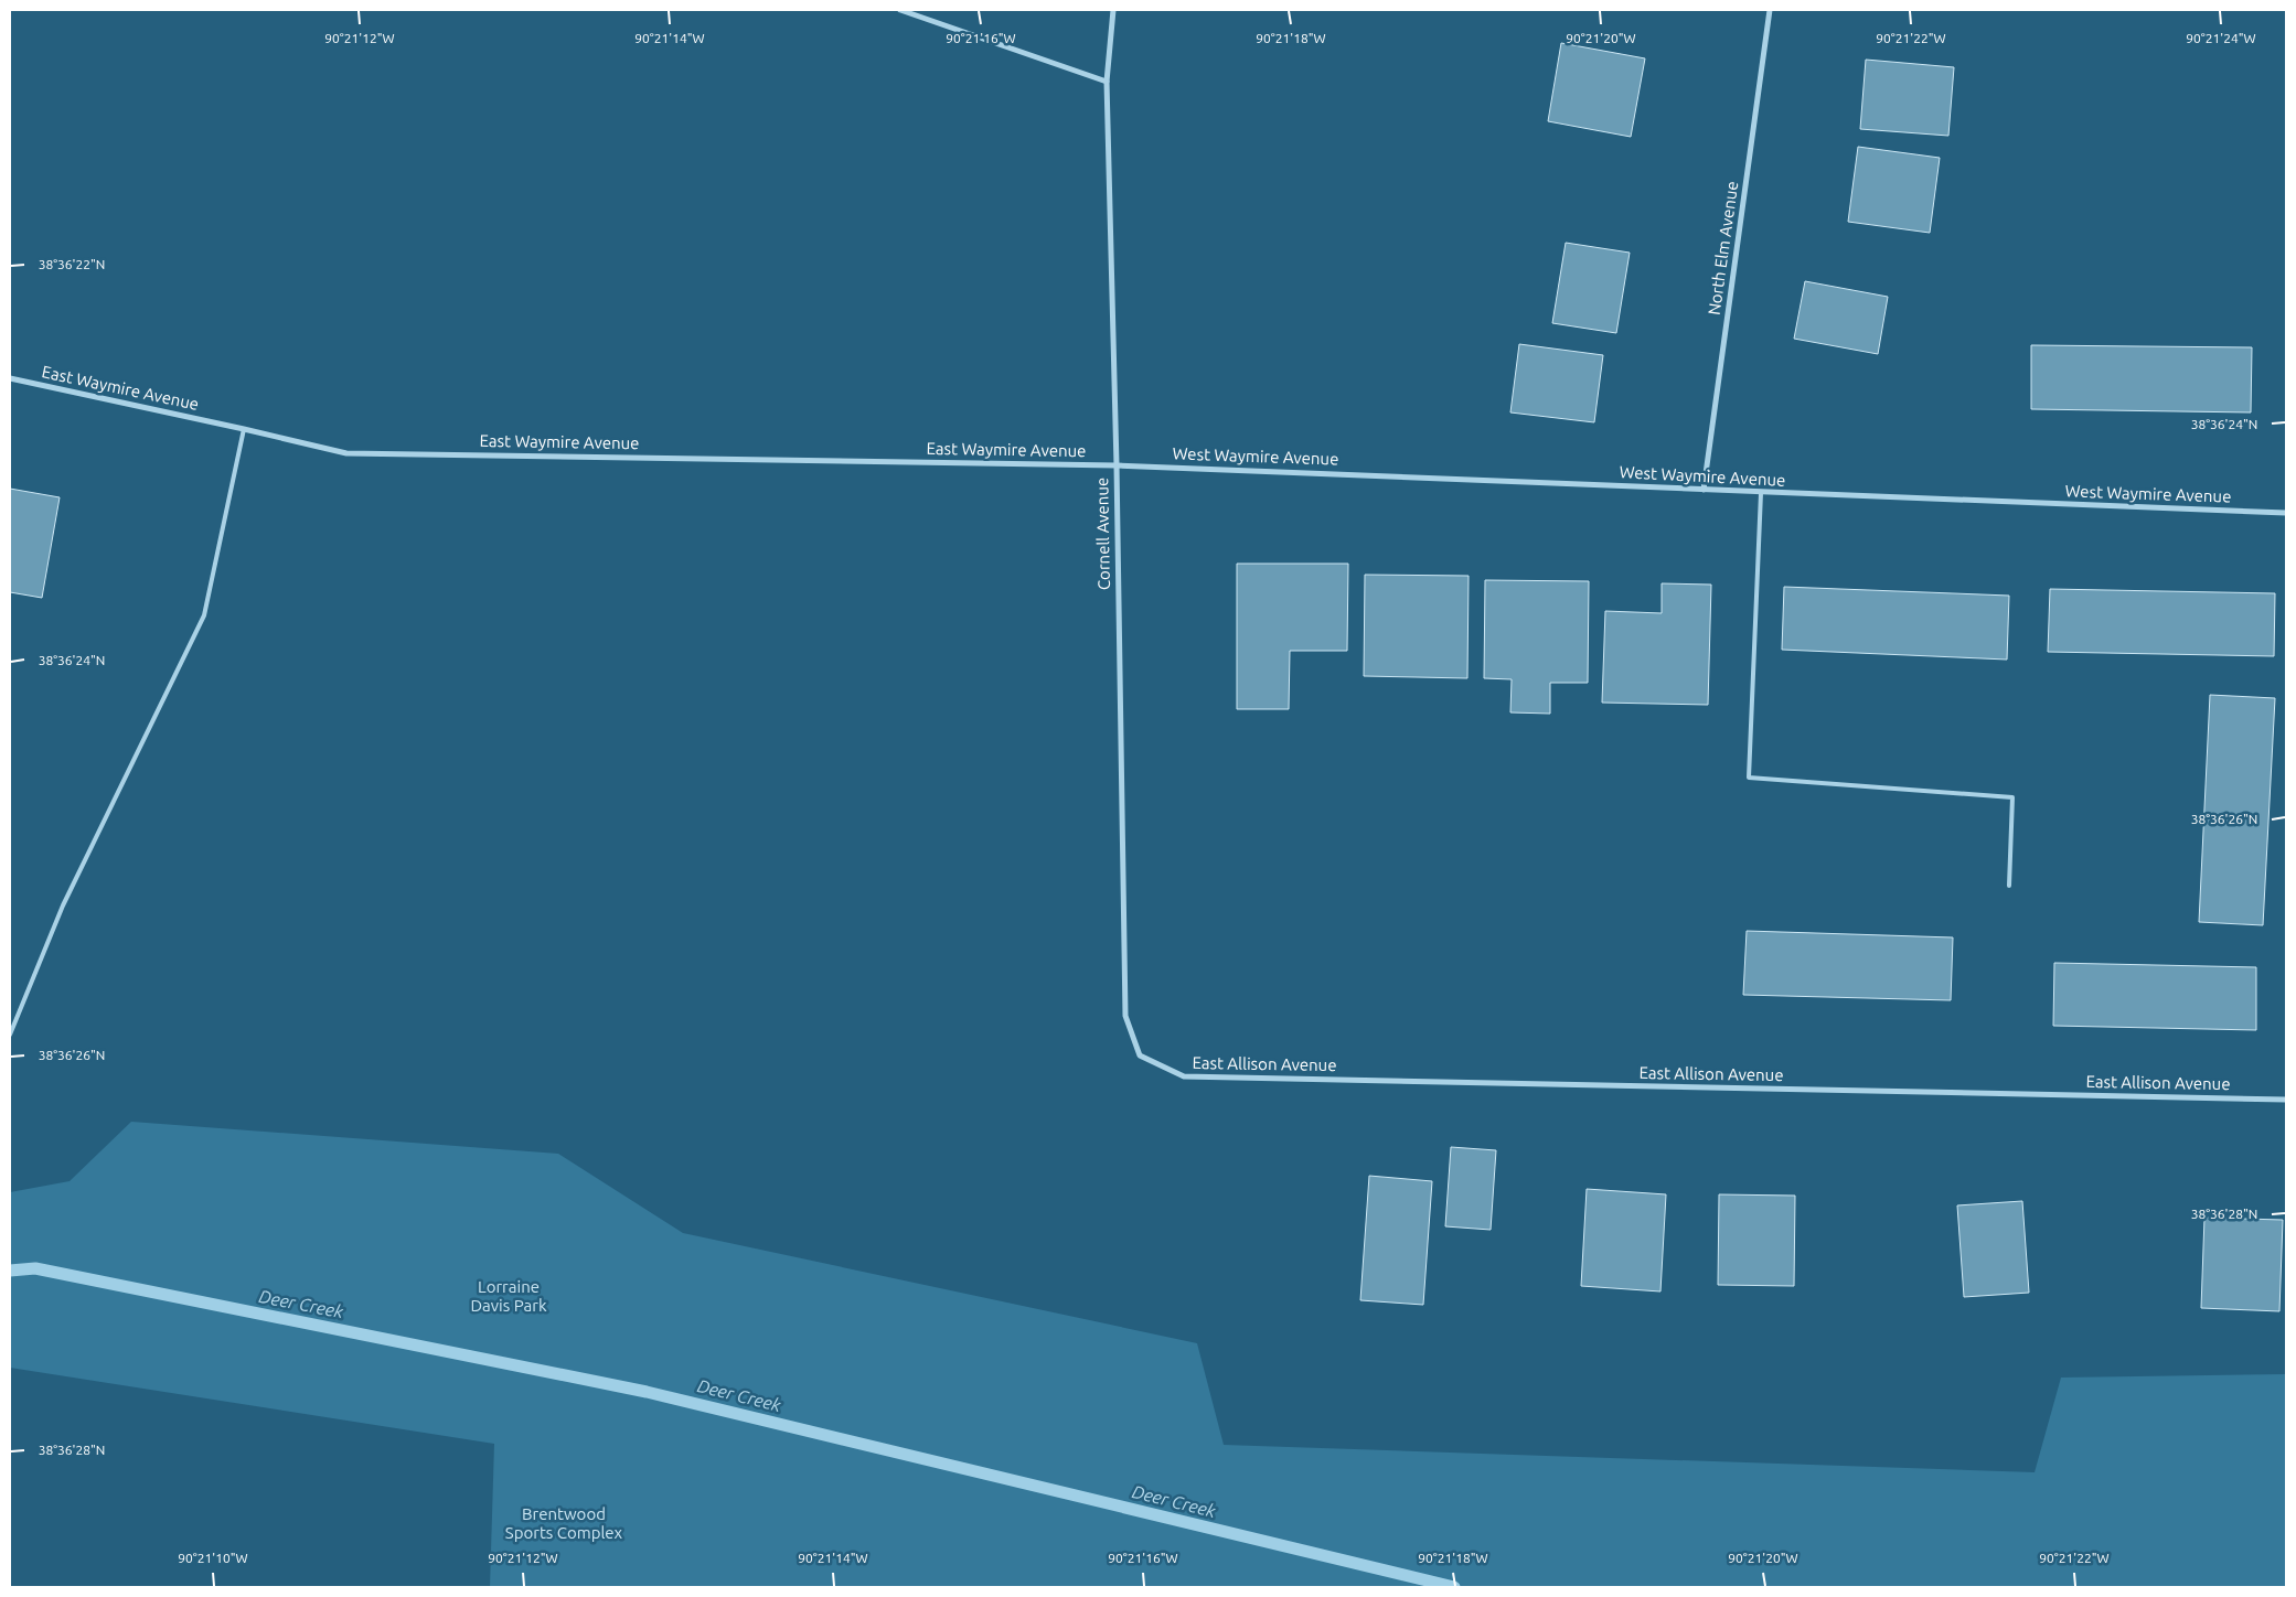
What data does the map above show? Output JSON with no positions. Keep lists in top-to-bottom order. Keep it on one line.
{"streets":{"street":["North Elm Avenue","East Waymire Avenue","West Waymire Avenue","Cornell Avenue","East Allison Avenue"]},"crossings":[["North Elm Avenue","West Waymire Avenue"],["East Waymire Avenue","West Waymire Avenue"],["East Waymire Avenue","Cornell Avenue"],["West Waymire Avenue","Cornell Avenue"],["Cornell Avenue","East Allison Avenue"]],"water":["Deer Creek"],"parks":["Lorraine Davis Park","Brentwood Sports Complex"],"coordinates":["90°21'12\"W","90°21'14\"W","90°21'16\"W","90°21'18\"W","90°21'20\"W","90°21'22\"W","90°21'24\"W","38°36'22\"N","38°36'24\"N","38°36'26\"N","38°36'28\"N","90°21'10\"W"]}
